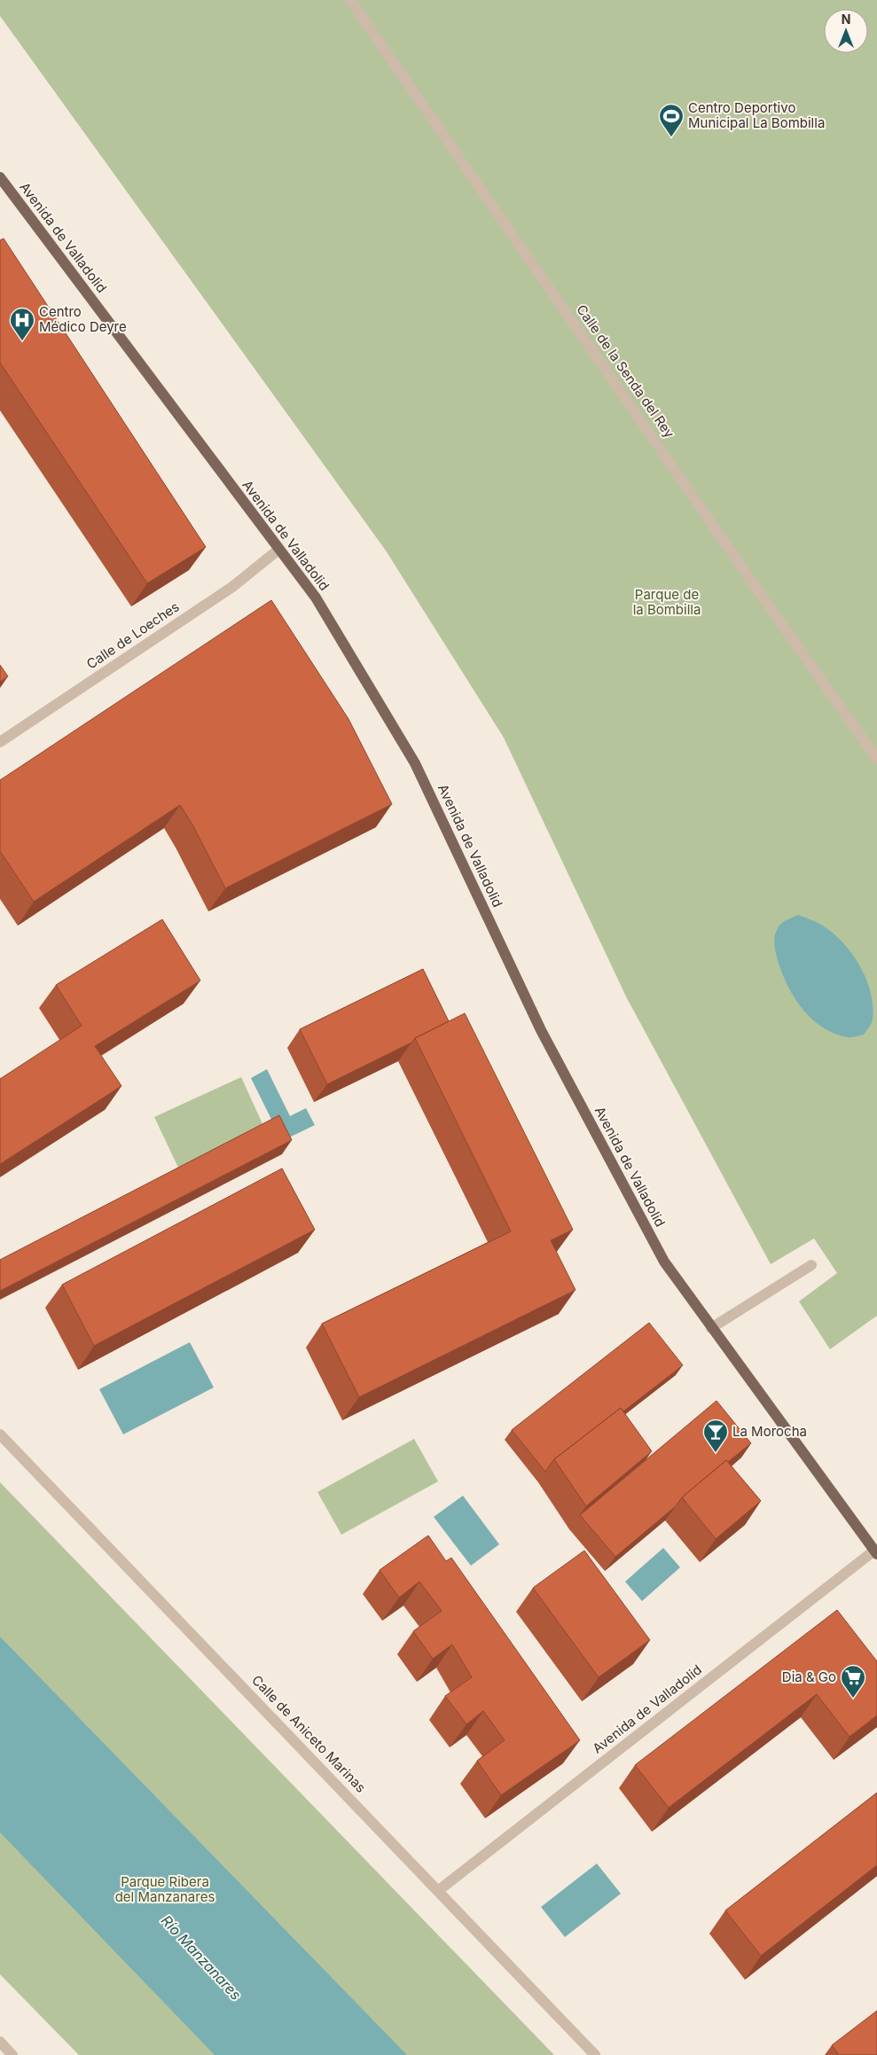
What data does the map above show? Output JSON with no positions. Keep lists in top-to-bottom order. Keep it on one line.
{"streets":{"main road":["Avenida de Valladolid"],"street":["Calle de la Senda del Rey","Calle de Loeches","Calle de Aniceto Marinas"]},"crossings":[["Avenida de Valladolid","Calle de Loeches"],["Avenida de Valladolid","Calle de Aniceto Marinas"]],"water":["Río Manzanares"],"parks":["Parque de la Bombilla","Parque Ribera del Manzanares"],"places":{"sports":["Centro Deportivo Municipal La Bombilla"],"hospital":["Centro Médico Deyre"],"bar":["La Morocha"],"supermarket":["Dia & Go"]},"north":"top"}
